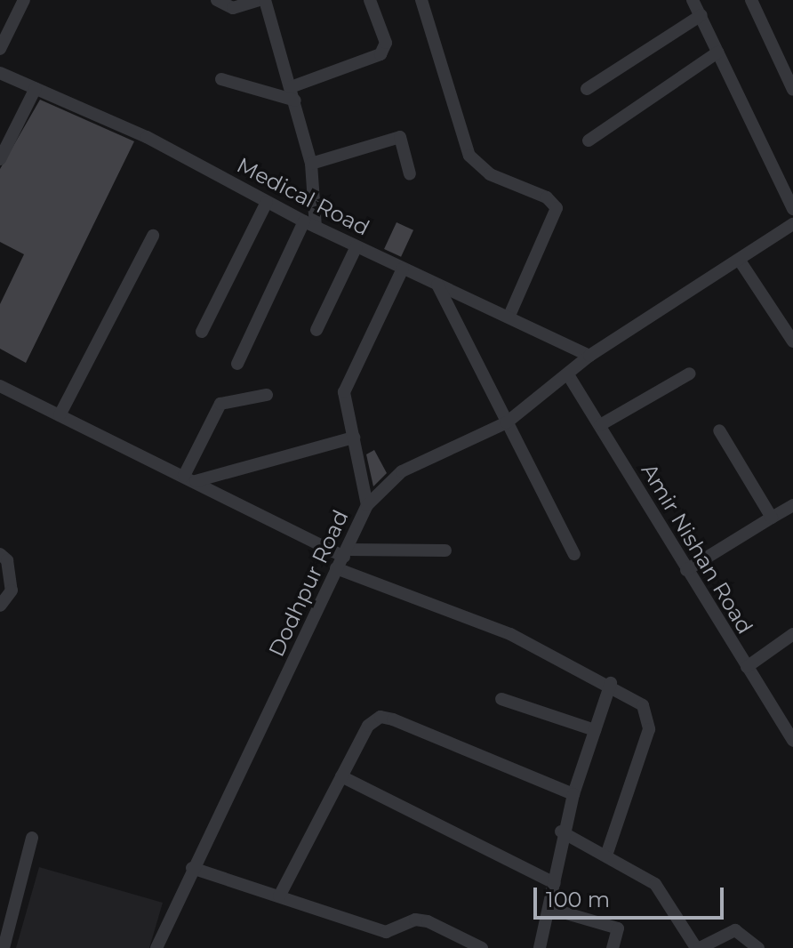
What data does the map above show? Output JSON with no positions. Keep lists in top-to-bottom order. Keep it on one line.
{"streets":{"street":["Medical Road","Amir Nishan Road","Dodhpur Road"]},"crossings":[["Medical Road","Dodhpur Road"],["Amir Nishan Road","Dodhpur Road"]],"scale_bar":"100 m"}
